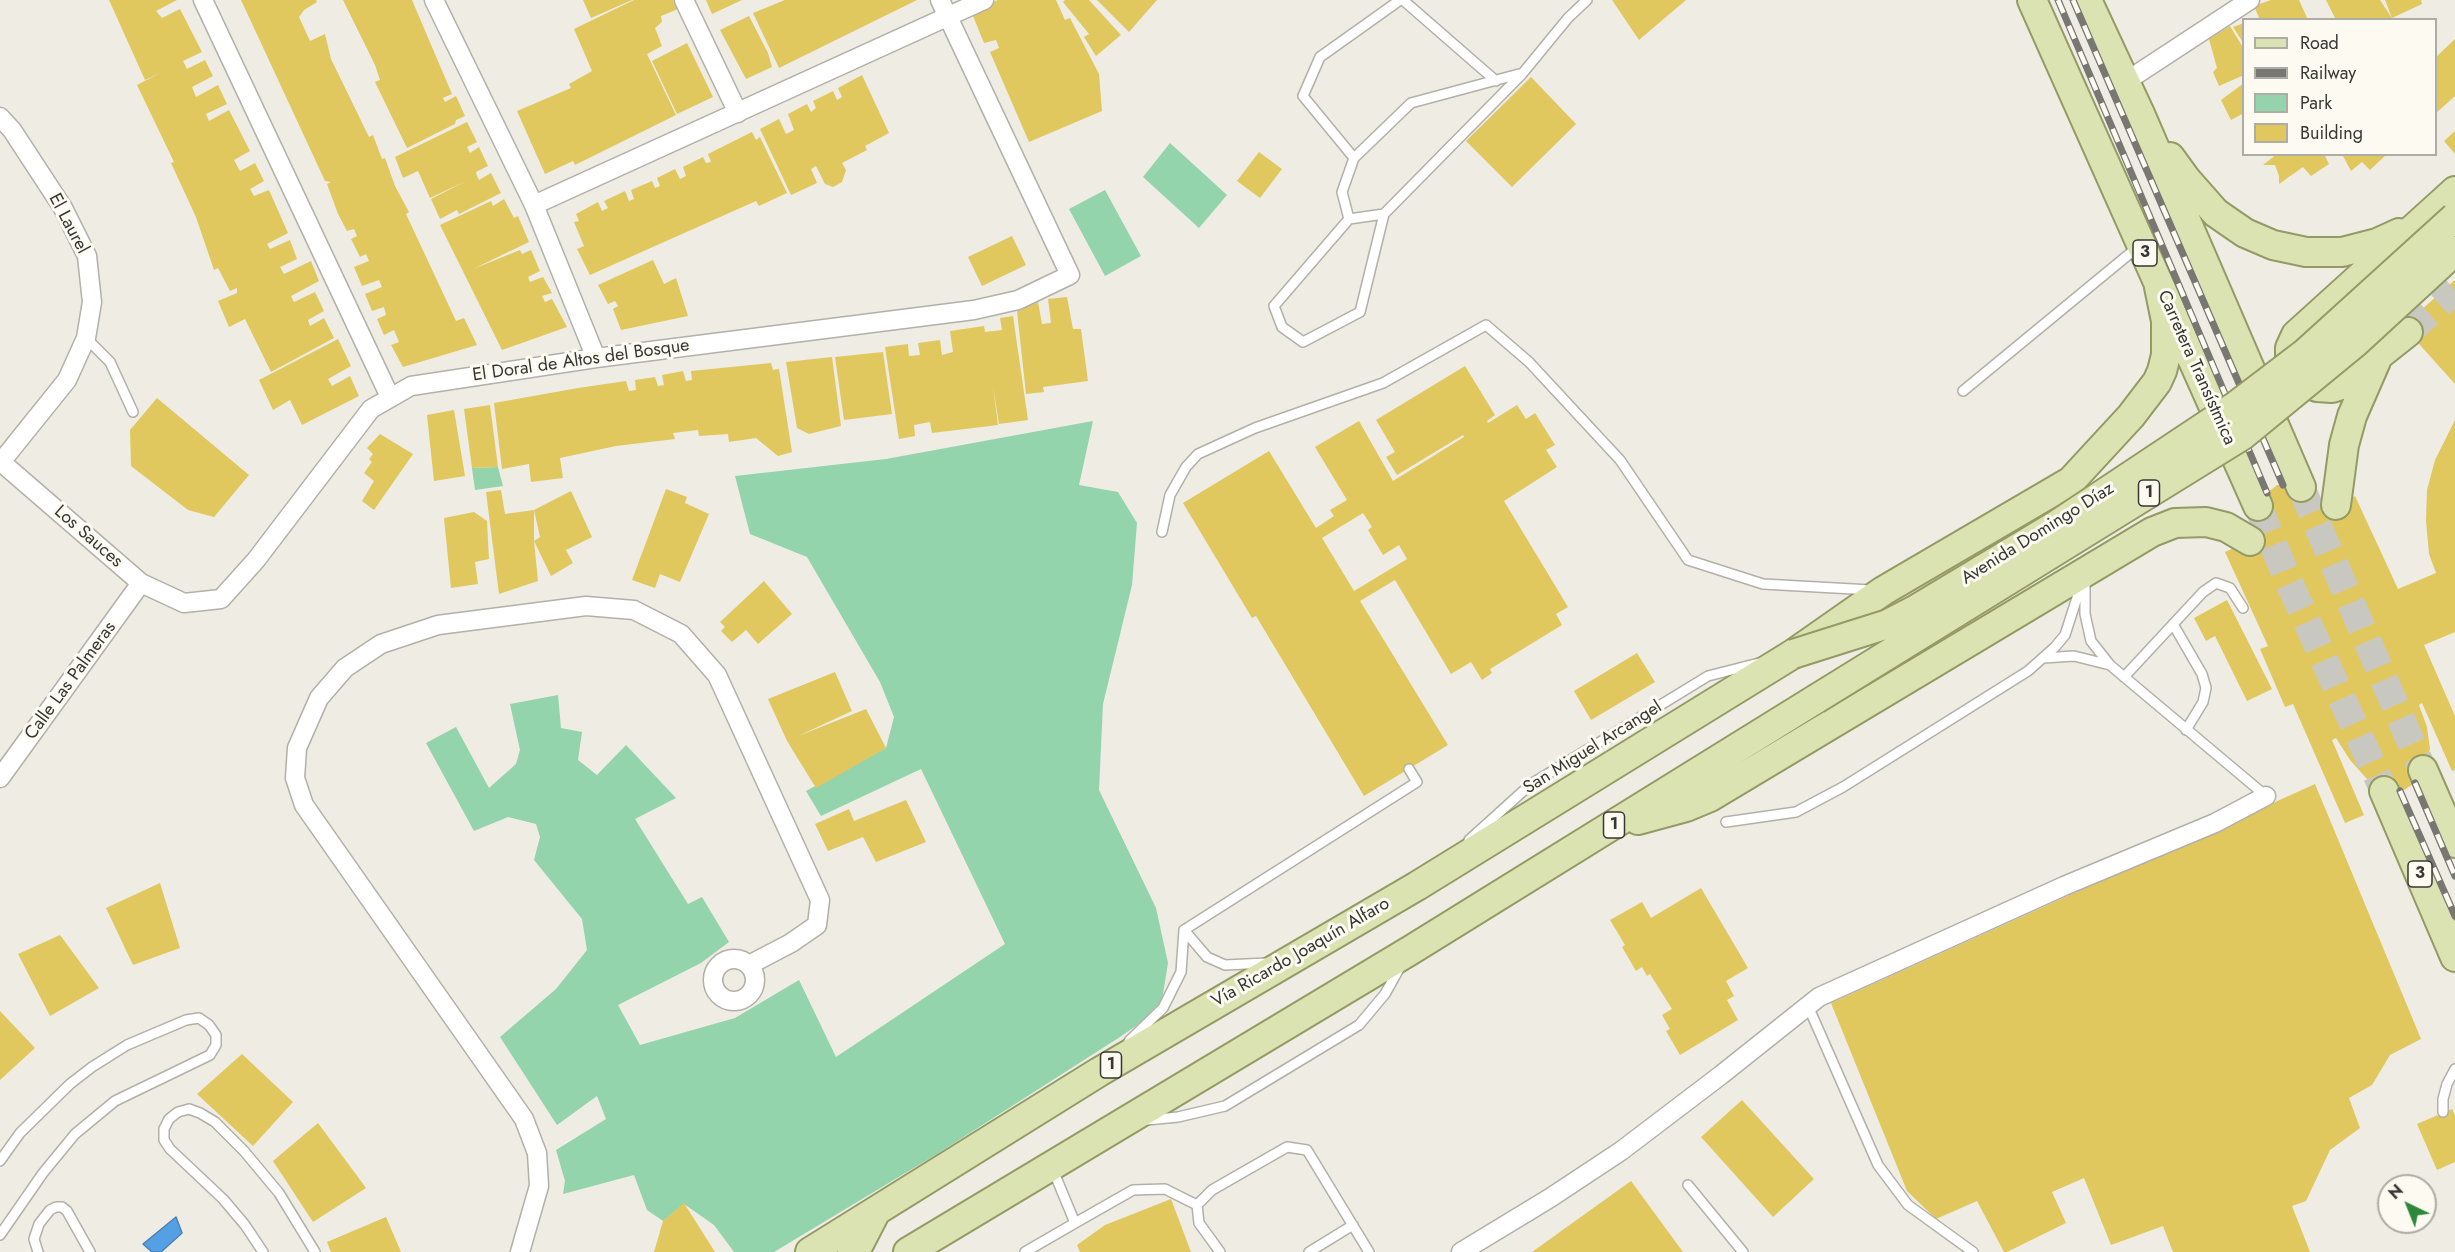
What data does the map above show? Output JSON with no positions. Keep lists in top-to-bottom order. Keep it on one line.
{"streets":{"main road":["3","Carretera Transístmica","1","Avenida Domingo Díaz","Vía Ricardo Joaquín Alfaro"],"street":["El Laurel","El Doral de Altos del Bosque","Los Sauces","Calle Las Palmeras"]},"crossings":[["El Laurel","Los Sauces"],["El Doral de Altos del Bosque","Los Sauces"],["1","Avenida Domingo Díaz"],["Avenida Domingo Díaz","Vía Ricardo Joaquín Alfaro"],["Los Sauces","Calle Las Palmeras"]],"legend":["Road","Railway","Park","Building"],"north":"top left"}
